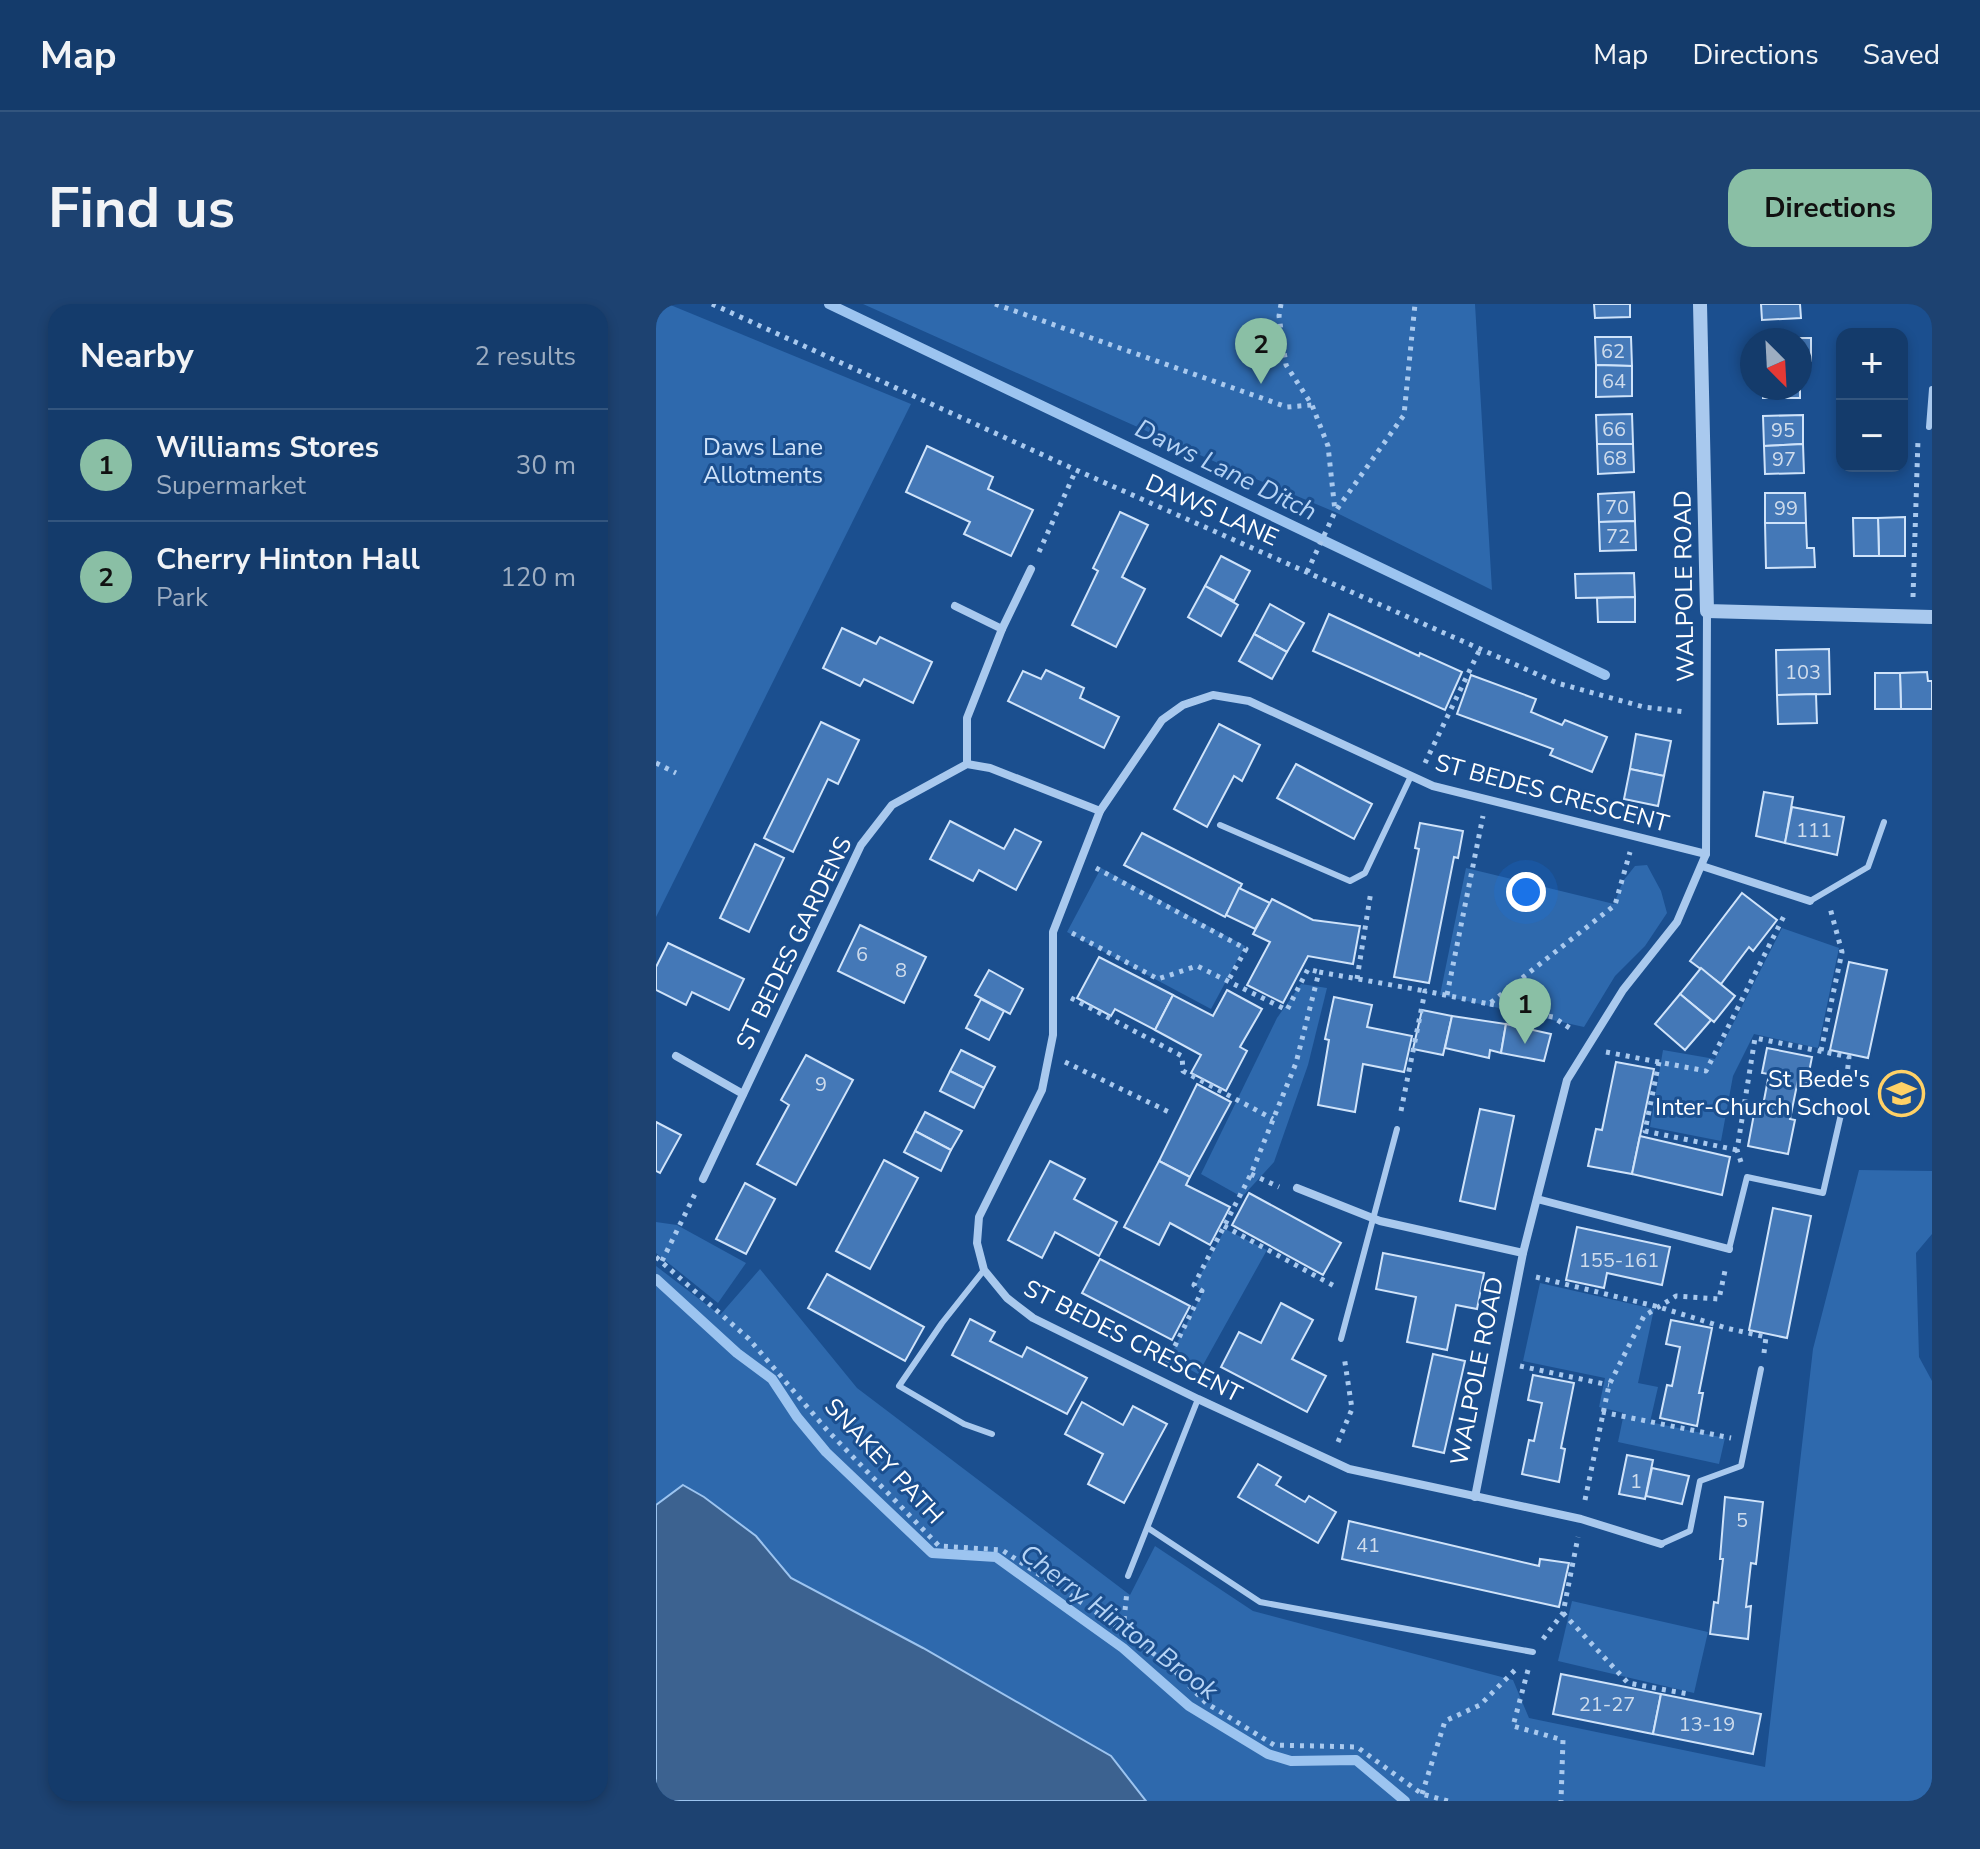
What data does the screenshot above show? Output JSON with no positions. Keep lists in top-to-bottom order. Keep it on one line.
{"streets":{"street":["WALPOLE ROAD","ST BEDES CRESCENT","ST BEDES GARDENS"],"path":["DAWS LANE","SNAKEY PATH"]},"crossings":[["DAWS LANE","WALPOLE ROAD"],["WALPOLE ROAD","ST BEDES CRESCENT"]],"water":["Daws Lane Ditch","Cherry Hinton Brook"],"parks":["Daws Lane Allotments"],"places":{"school or university":["St Bede's Inter-Church School"]},"house_numbers":["62","64","66","95","68","97","70","99","72","103","111","6","8","9","155-161","1","5","41","21-27","13-19"],"north":"bottom right","page":{"header":"Map","nav":["Map","Directions","Saved"],"buttons":"Directions","title":"Find us","heading":["Nearby","2 results"],"pins":["2","1"],"map_buttons":["+","−"],"list":[{"mark":"1","name":"Williams Stores","note":"Supermarket","value":"30 m"},{"mark":"2","name":"Cherry Hinton Hall","note":"Park","value":"120 m"}]}}
